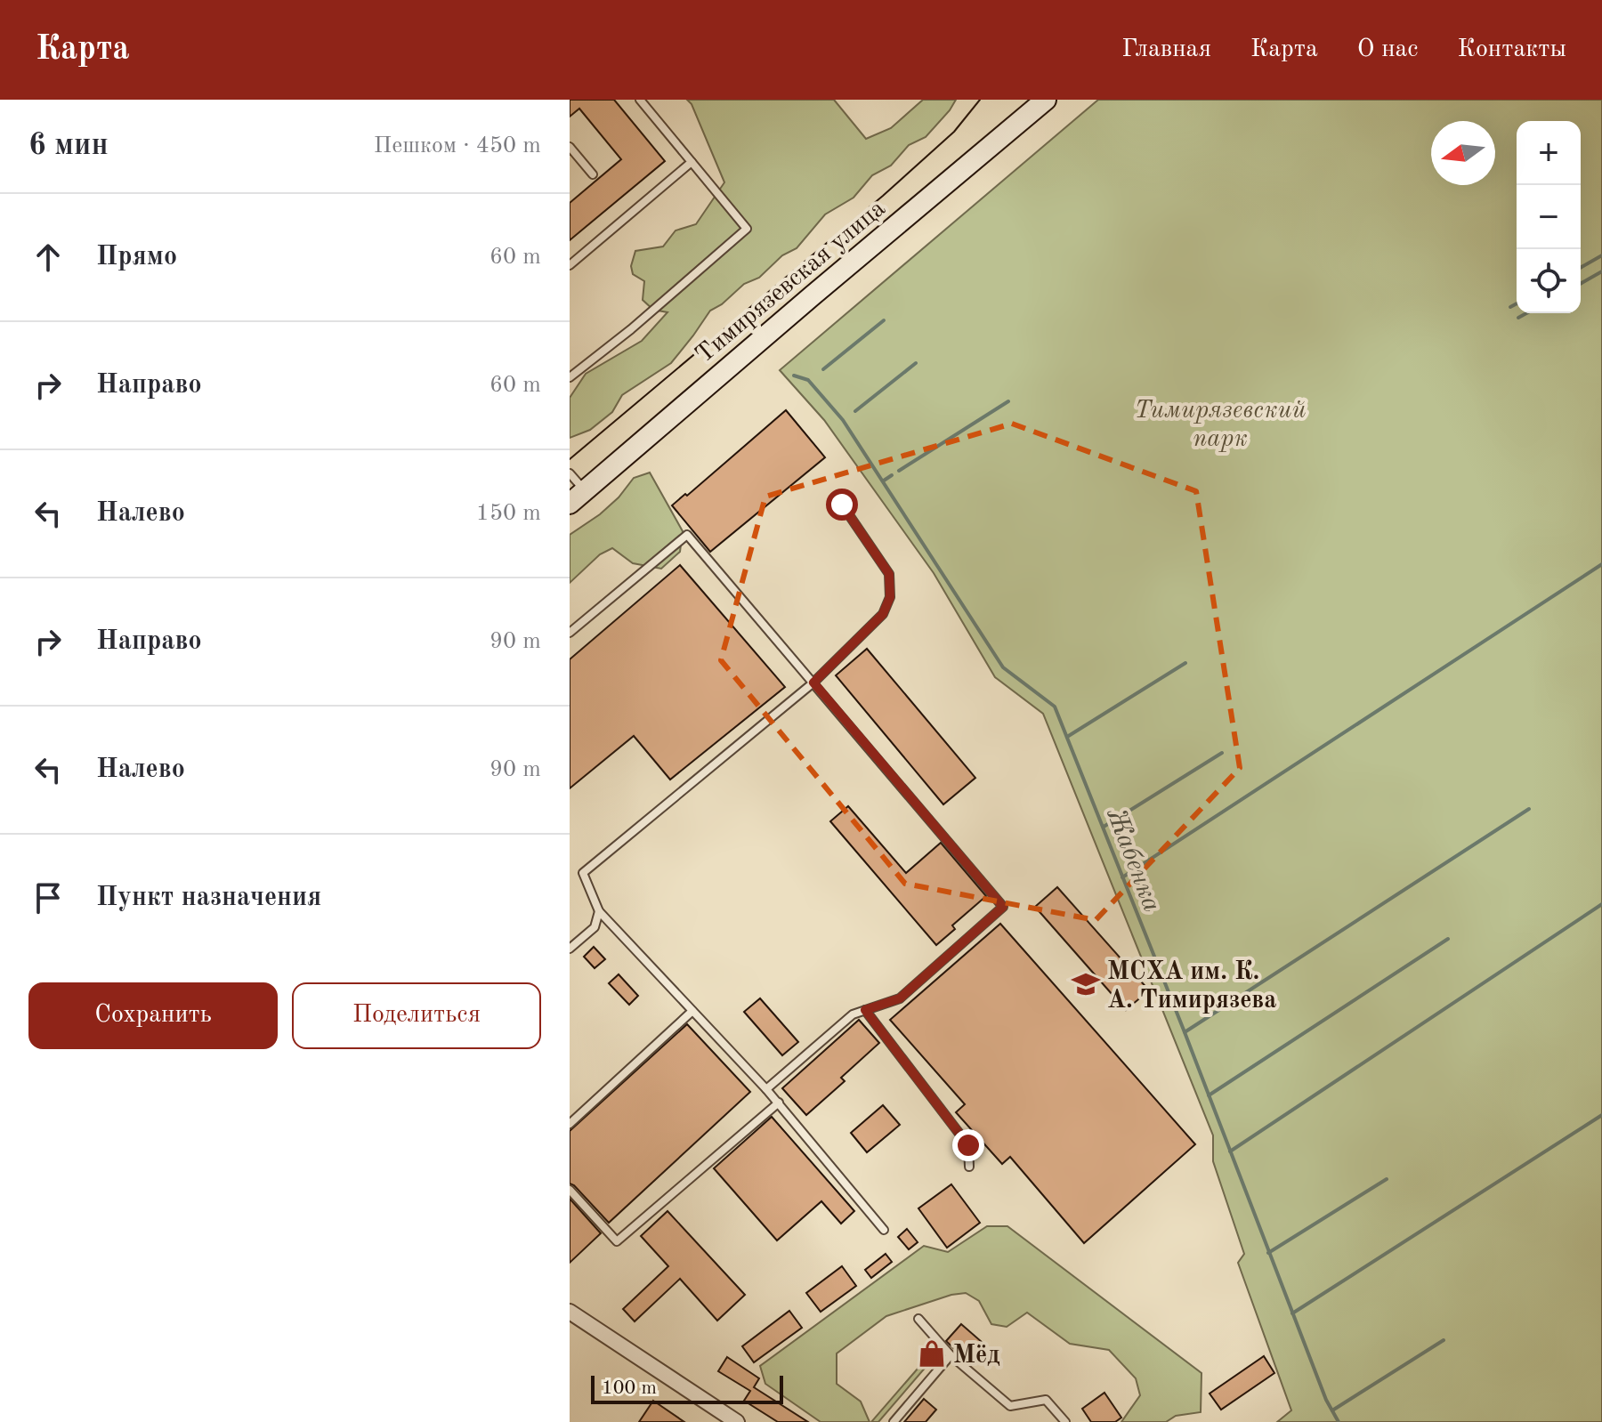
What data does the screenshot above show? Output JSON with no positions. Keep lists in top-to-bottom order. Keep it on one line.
{"streets":{"main road":["Тимирязевская улица"]},"water":["Жабенка"],"parks":["Тимирязевский парк"],"places":{"school or university":["МСХА им. К. А. Тимирязева"],"shop":["Мёд"]},"scale_bar":"100 m","north":"left","page":{"header":"Карта","nav":["Главная","Карта","О нас","Контакты"],"heading":["6 мин","Пешком · 450 m"],"map_buttons":["+","−"],"list":[["Прямо","60 m"],["Направо","60 m"],["Налево","150 m"],["Направо","90 m"],["Налево","90 m"],"Пункт назначения"],"buttons":["Сохранить","Поделиться"],"scale":"100 m"}}
